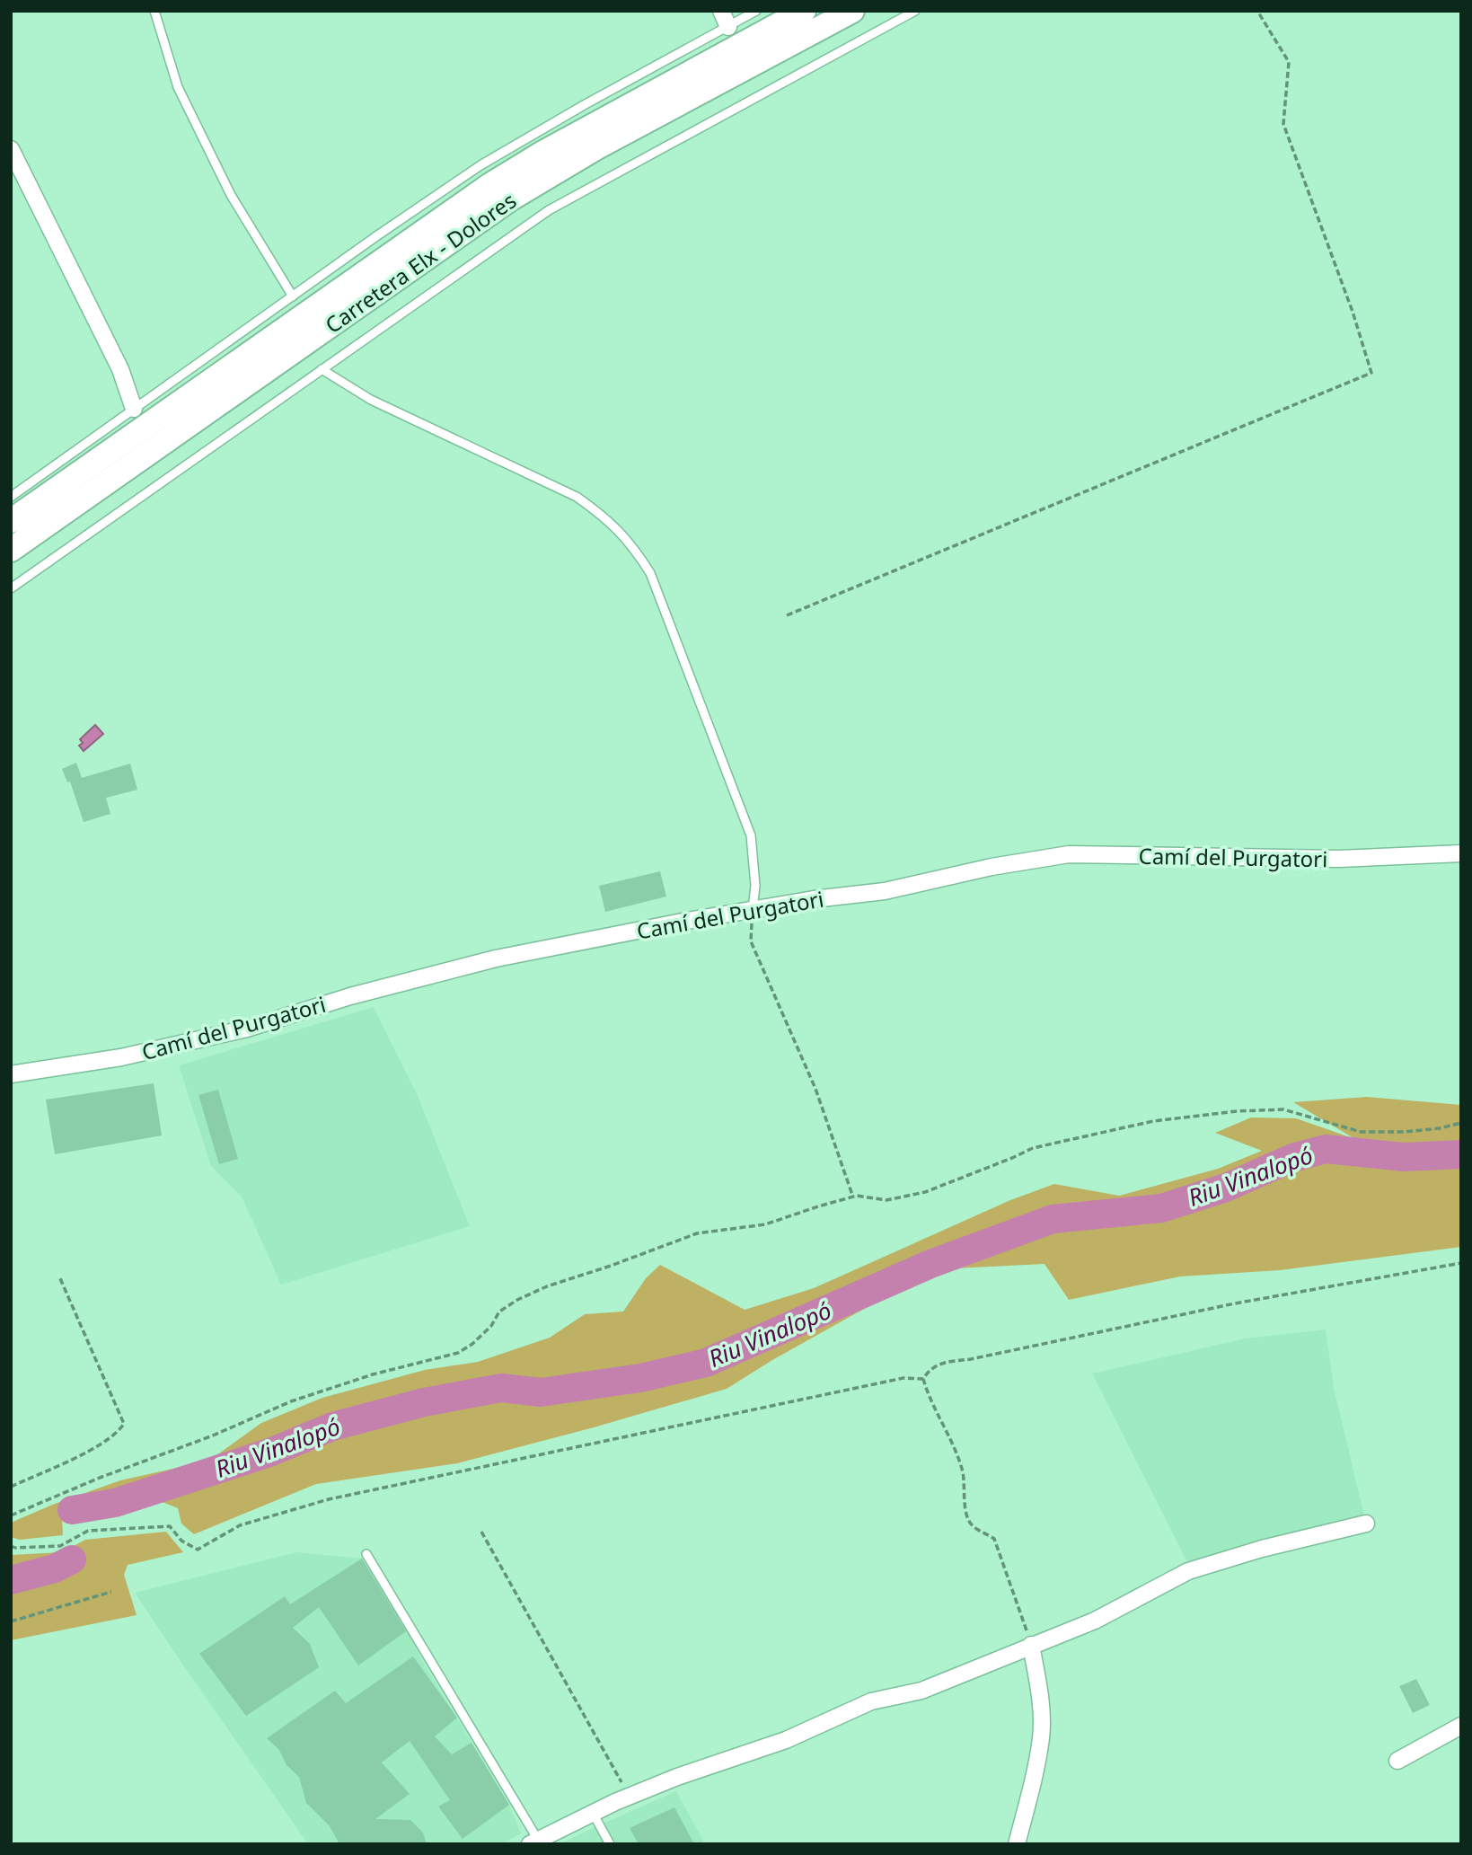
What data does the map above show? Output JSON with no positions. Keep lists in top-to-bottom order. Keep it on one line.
{"streets":{"main road":["Carretera Elx - Dolores"],"street":["Camí del Purgatori"]},"water":["Riu Vinalopó"]}
